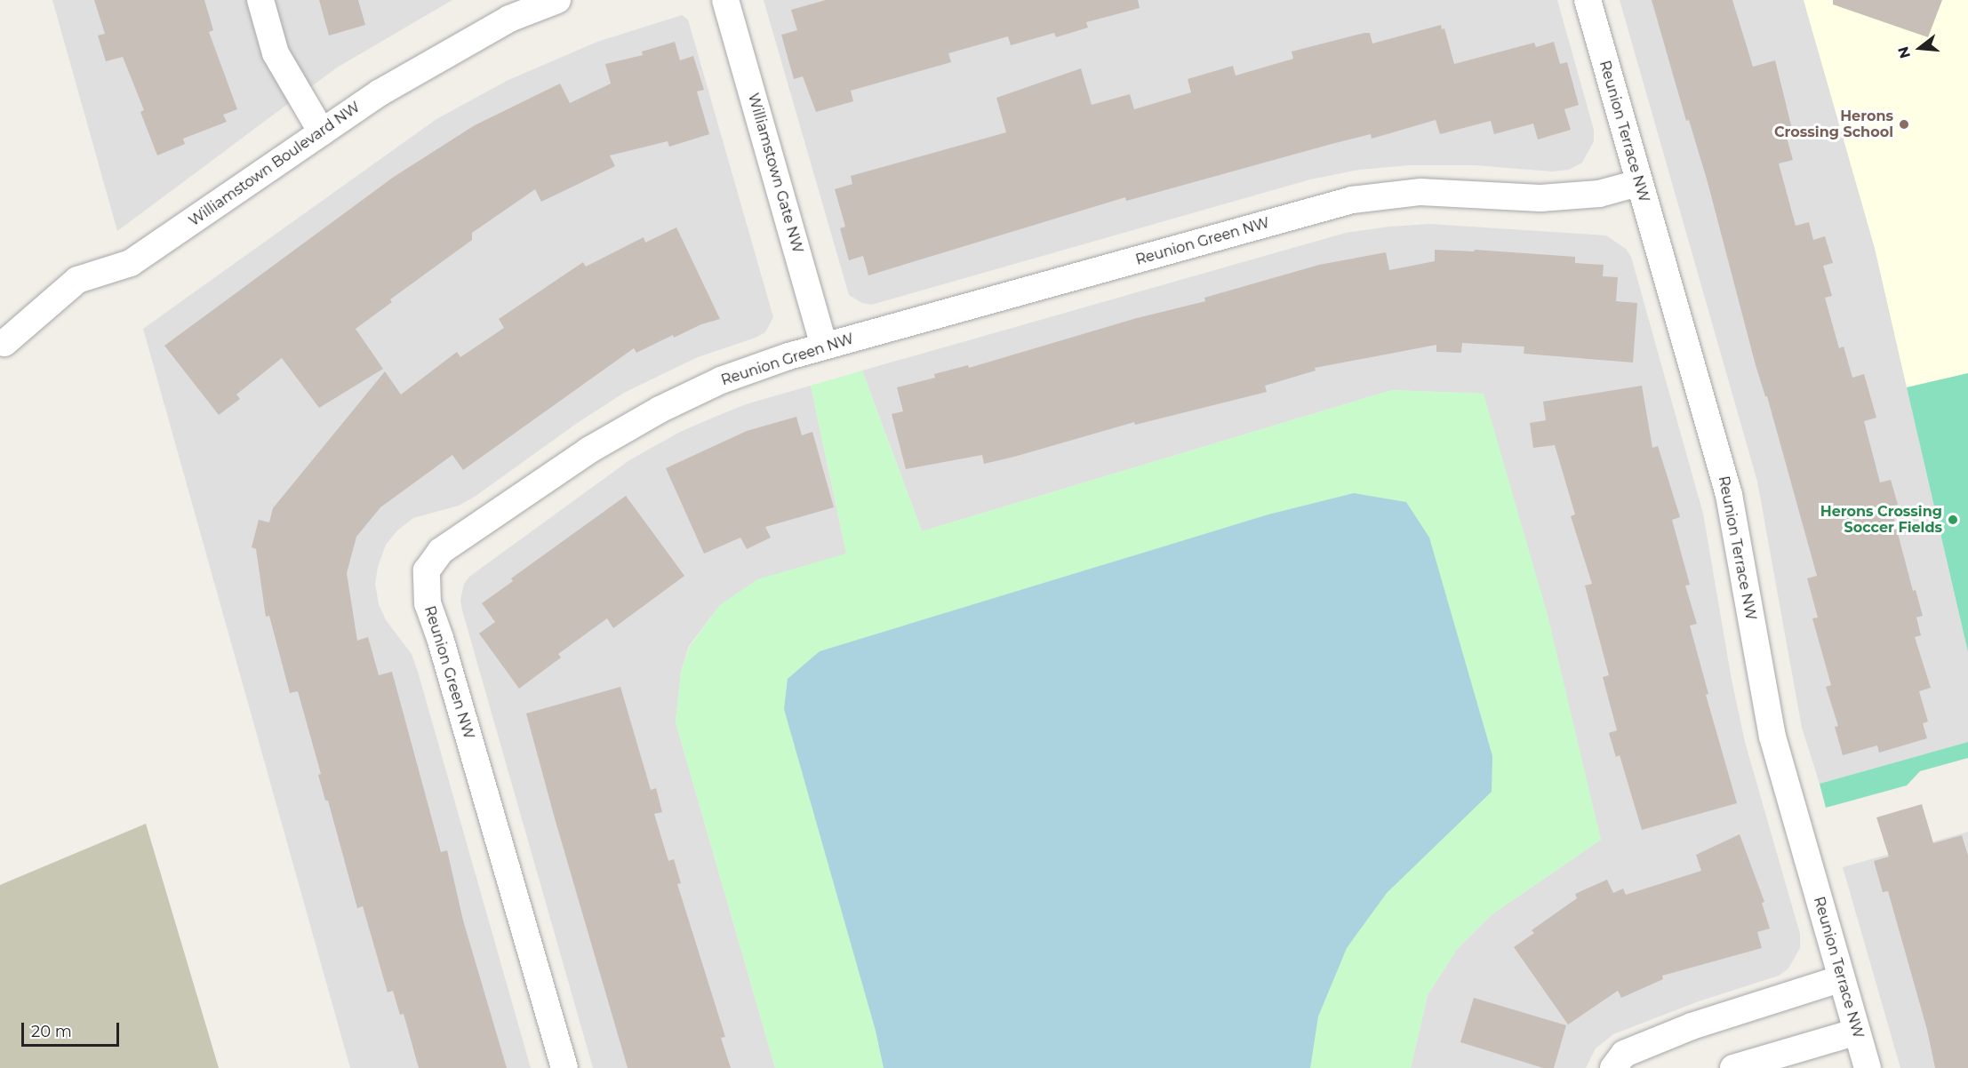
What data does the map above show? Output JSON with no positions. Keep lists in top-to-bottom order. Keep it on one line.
{"streets":{"street":["Reunion Terrace NW","Williamstown Boulevard NW","Williamstown Gate NW","Reunion Green NW"]},"crossings":[["Reunion Terrace NW","Reunion Green NW"],["Williamstown Gate NW","Reunion Green NW"]],"places":["Herons Crossing School","Herons Crossing Soccer Fields"],"scale_bar":"20 m","north":"left"}
